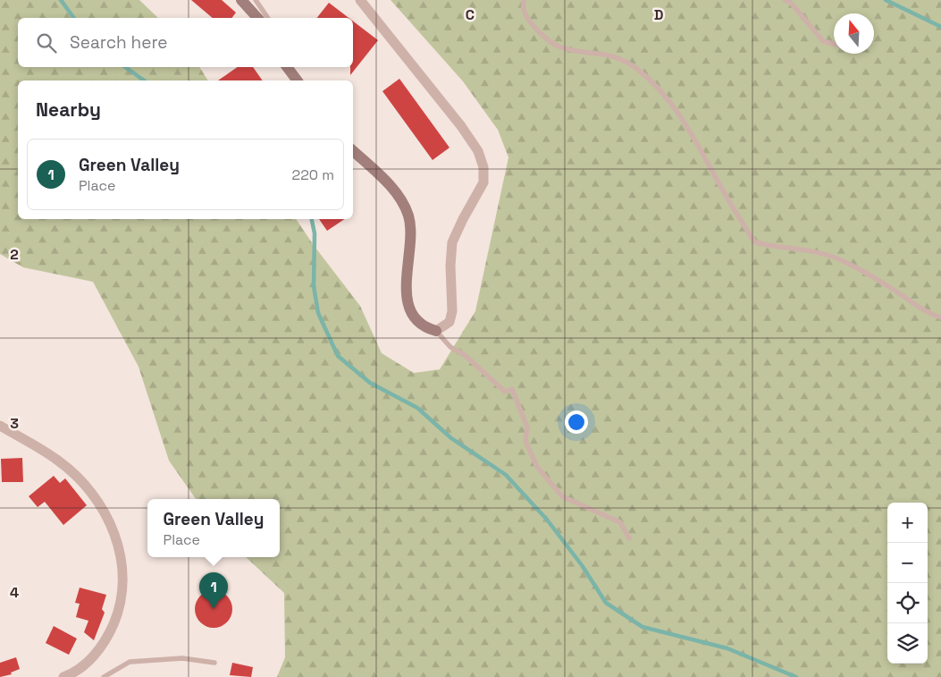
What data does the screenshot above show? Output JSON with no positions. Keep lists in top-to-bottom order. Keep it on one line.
{"north":"top","page":{"search":"Search here","heading":"Nearby","list":[{"mark":"1","name":"Green Valley","note":"Place","value":"220 m"}],"popup":["Green Valley","Place"],"map_buttons":["+","−"],"pins":"1"},"grid":{"columns":["C","D"],"rows":["2","3","4"]}}
